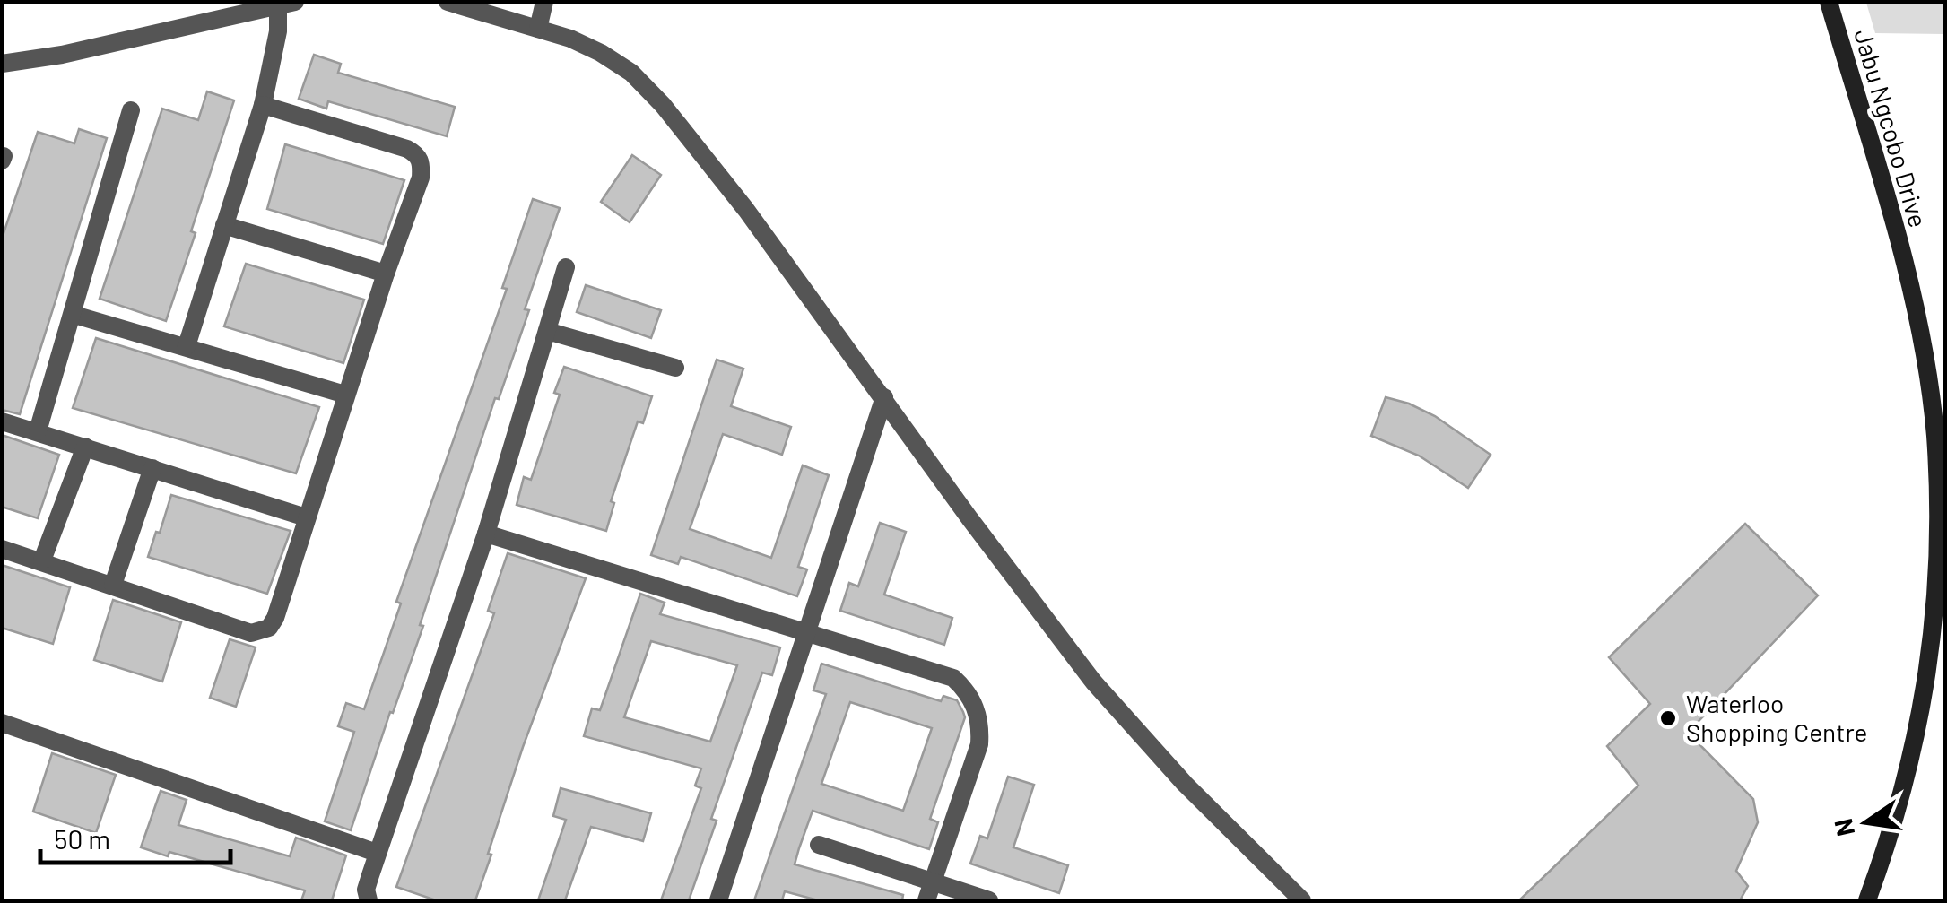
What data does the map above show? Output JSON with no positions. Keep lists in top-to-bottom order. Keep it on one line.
{"streets":{"main road":["Jabu Ngcobo Drive"]},"places":["Waterloo Shopping Centre"],"scale_bar":"50 m","north":"left"}
